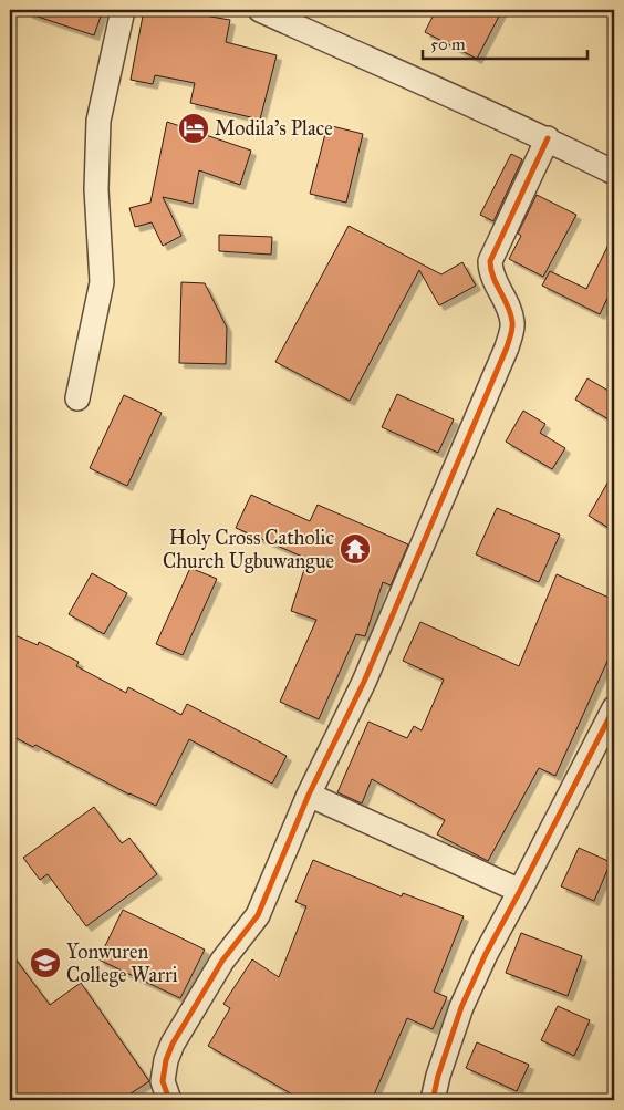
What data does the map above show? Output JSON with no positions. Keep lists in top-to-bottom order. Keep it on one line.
{"places":{"hotel":["Modila's Place"],"temple":["Holy Cross Catholic Church Ugbuwangue"],"school or university":["Yonwuren College Warri"]},"scale_bar":"50 m"}
